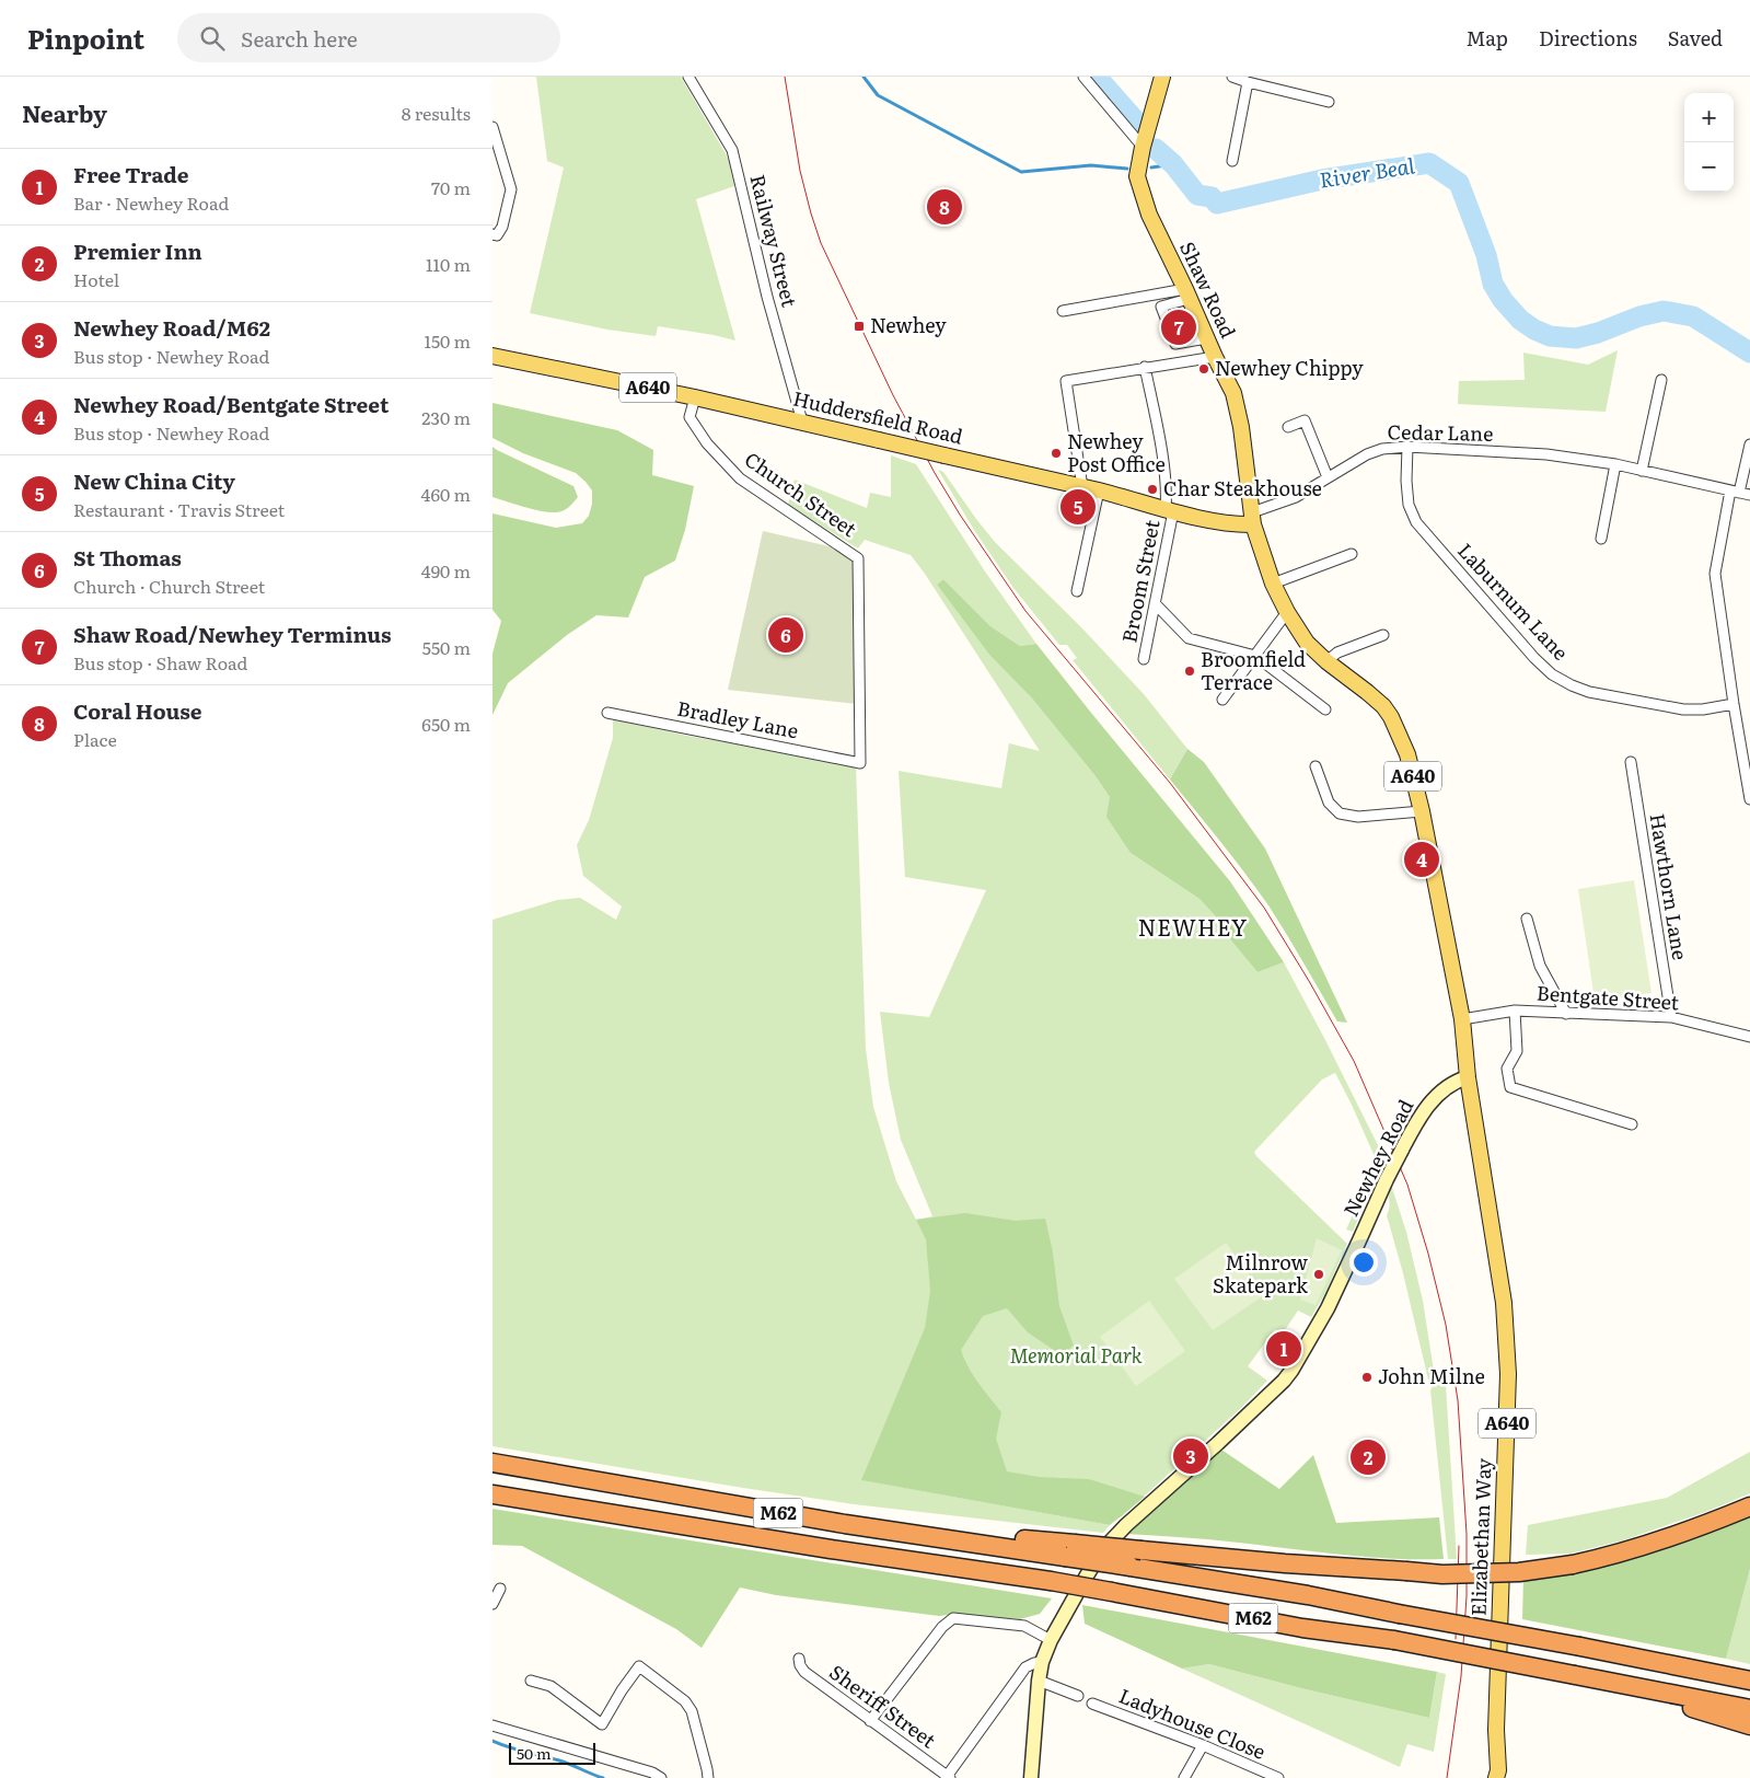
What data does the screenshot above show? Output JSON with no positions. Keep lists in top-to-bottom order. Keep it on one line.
{"streets":{"highway":["M62"],"main road":["Shaw Road","A640","Huddersfield Road","Elizabethan Way"],"street":["Railway Street","Cedar Lane","Church Street","Broom Street","Laburnum Lane","Bradley Lane","Hawthorn Lane","Bentgate Street","Newhey Road","Sheriff Street","Ladyhouse Close"]},"crossings":[["Railway Street","Huddersfield Road"],["Shaw Road","A640"],["Shaw Road","Huddersfield Road"],["Shaw Road","Cedar Lane"],["A640","Huddersfield Road"],["A640","Cedar Lane"],["A640","Bentgate Street"],["A640","Newhey Road"],["A640","Elizabethan Way"],["Huddersfield Road","Cedar Lane"],["Huddersfield Road","Church Street"],["Huddersfield Road","Broom Street"],["Cedar Lane","Laburnum Lane"],["Church Street","Bradley Lane"],["Hawthorn Lane","Bentgate Street"],["Newhey Road","Elizabethan Way"]],"districts":["NEWHEY"],"water":["River Beal"],"parks":["Memorial Park"],"places":{"transit":["Newhey"],"other":["Newhey Chippy","Newhey Post Office","Char Steakhouse","Broomfield Terrace","Milnrow Skatepark","John Milne"]},"scale_bar":"50 m","page":{"header":"Pinpoint","search":"Search here","nav":["Map","Directions","Saved"],"heading":["Nearby","8 results"],"map_buttons":["+","−"],"list":[{"mark":"1","name":"Free Trade","note":"Bar · Newhey Road","value":"70 m"},{"mark":"2","name":"Premier Inn","note":"Hotel","value":"110 m"},{"mark":"3","name":"Newhey Road/M62","note":"Bus stop · Newhey Road","value":"150 m"},{"mark":"4","name":"Newhey Road/Bentgate Street","note":"Bus stop · Newhey Road","value":"230 m"},{"mark":"5","name":"New China City","note":"Restaurant · Travis Street","value":"460 m"},{"mark":"6","name":"St Thomas","note":"Church · Church Street","value":"490 m"},{"mark":"7","name":"Shaw Road/Newhey Terminus","note":"Bus stop · Shaw Road","value":"550 m"},{"mark":"8","name":"Coral House","note":"Place","value":"650 m"}],"pins":["8","7","5","6","4","1","3","2"],"scale":"50 m"}}
